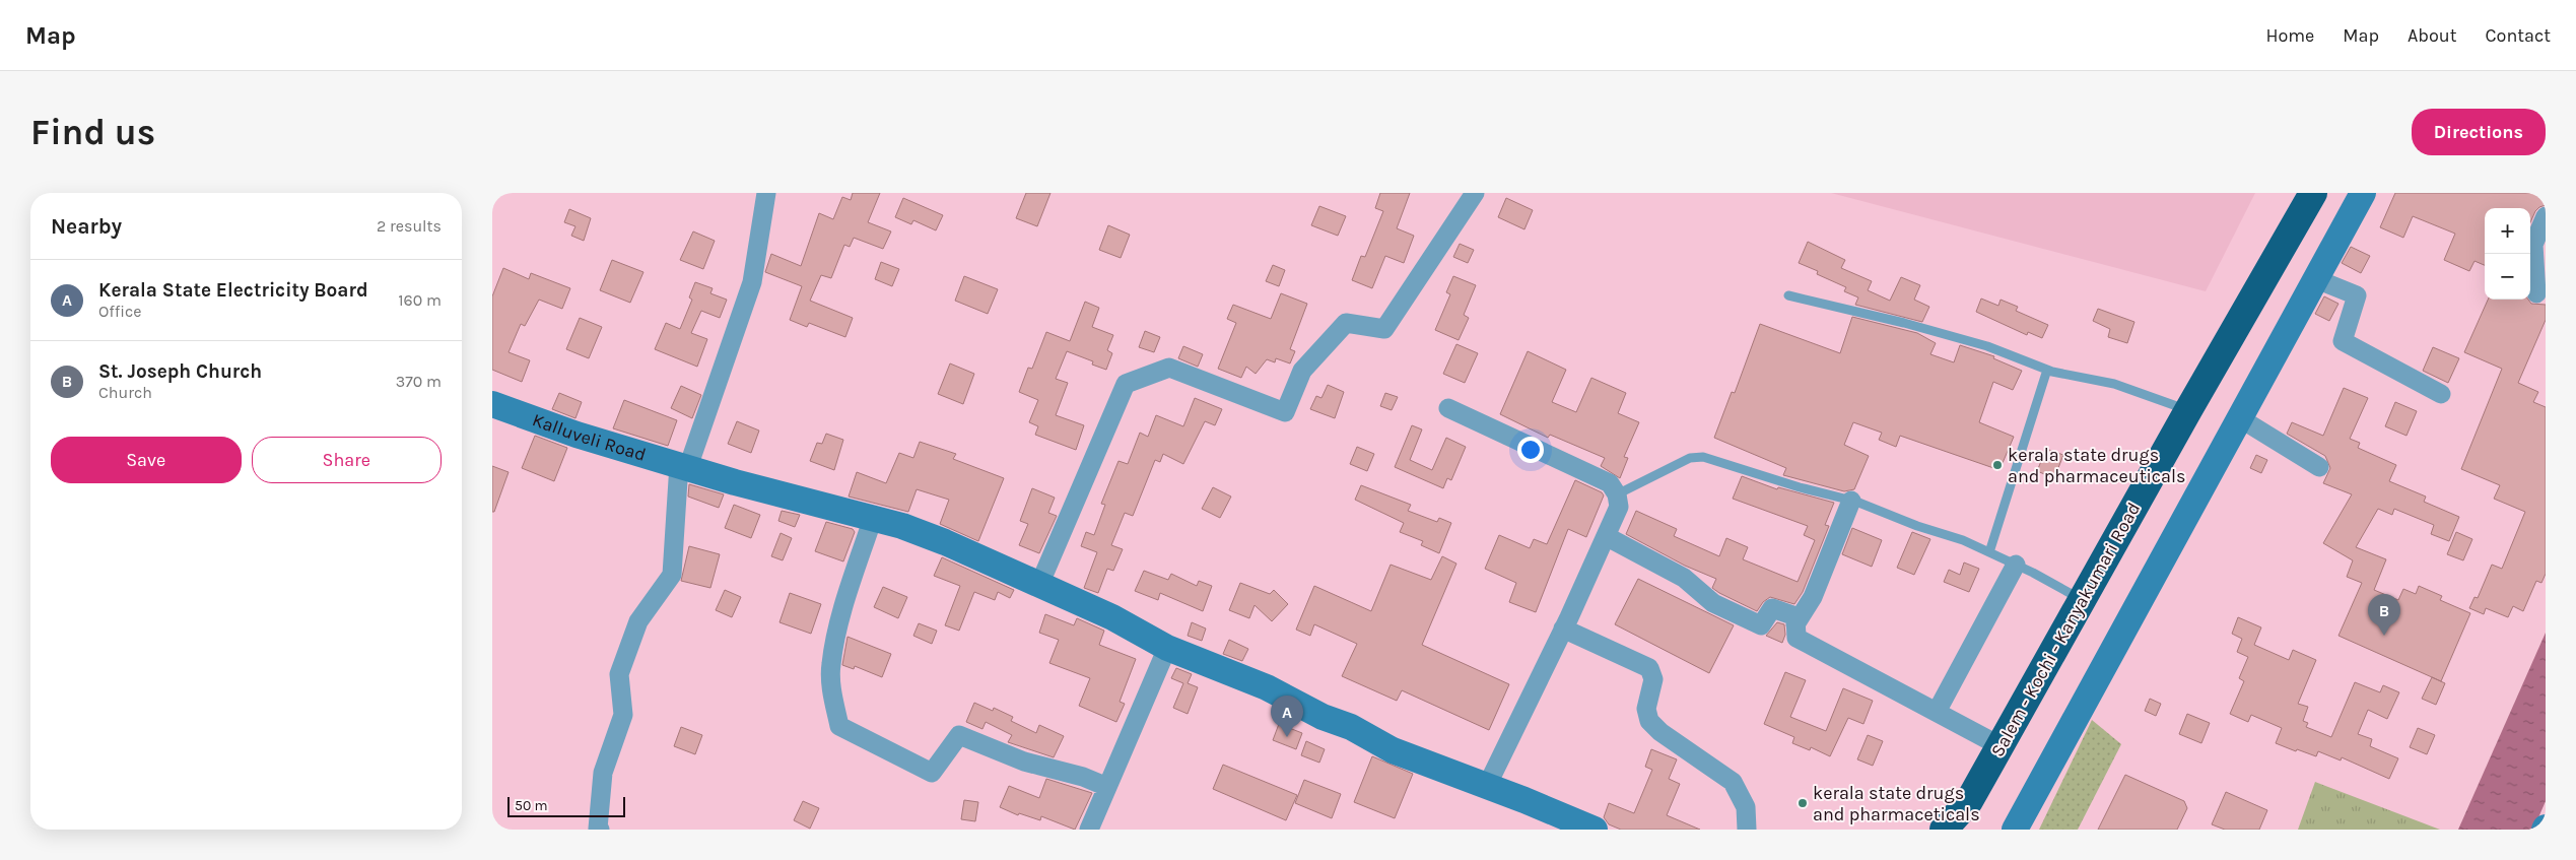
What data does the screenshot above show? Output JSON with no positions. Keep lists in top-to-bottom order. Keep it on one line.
{"streets":{"highway":["Salem - Kochi - Kanyakumari Road"],"street":["Kalluveli Road"]},"places":["kerala state drugs and pharmaceuticals","kerala state drugs and pharmaceticals"],"scale_bar":"50 m","page":{"header":"Map","nav":["Home","Map","About","Contact"],"buttons":["Directions",["Save","Share"]],"title":"Find us","heading":["Nearby","2 results"],"map_buttons":["+","−"],"list":[{"mark":"A","name":"Kerala State Electricity Board","note":"Office","value":"160 m"},{"mark":"B","name":"St. Joseph Church","note":"Church","value":"370 m"}],"pins":["B","A"],"scale":"50 m"}}
